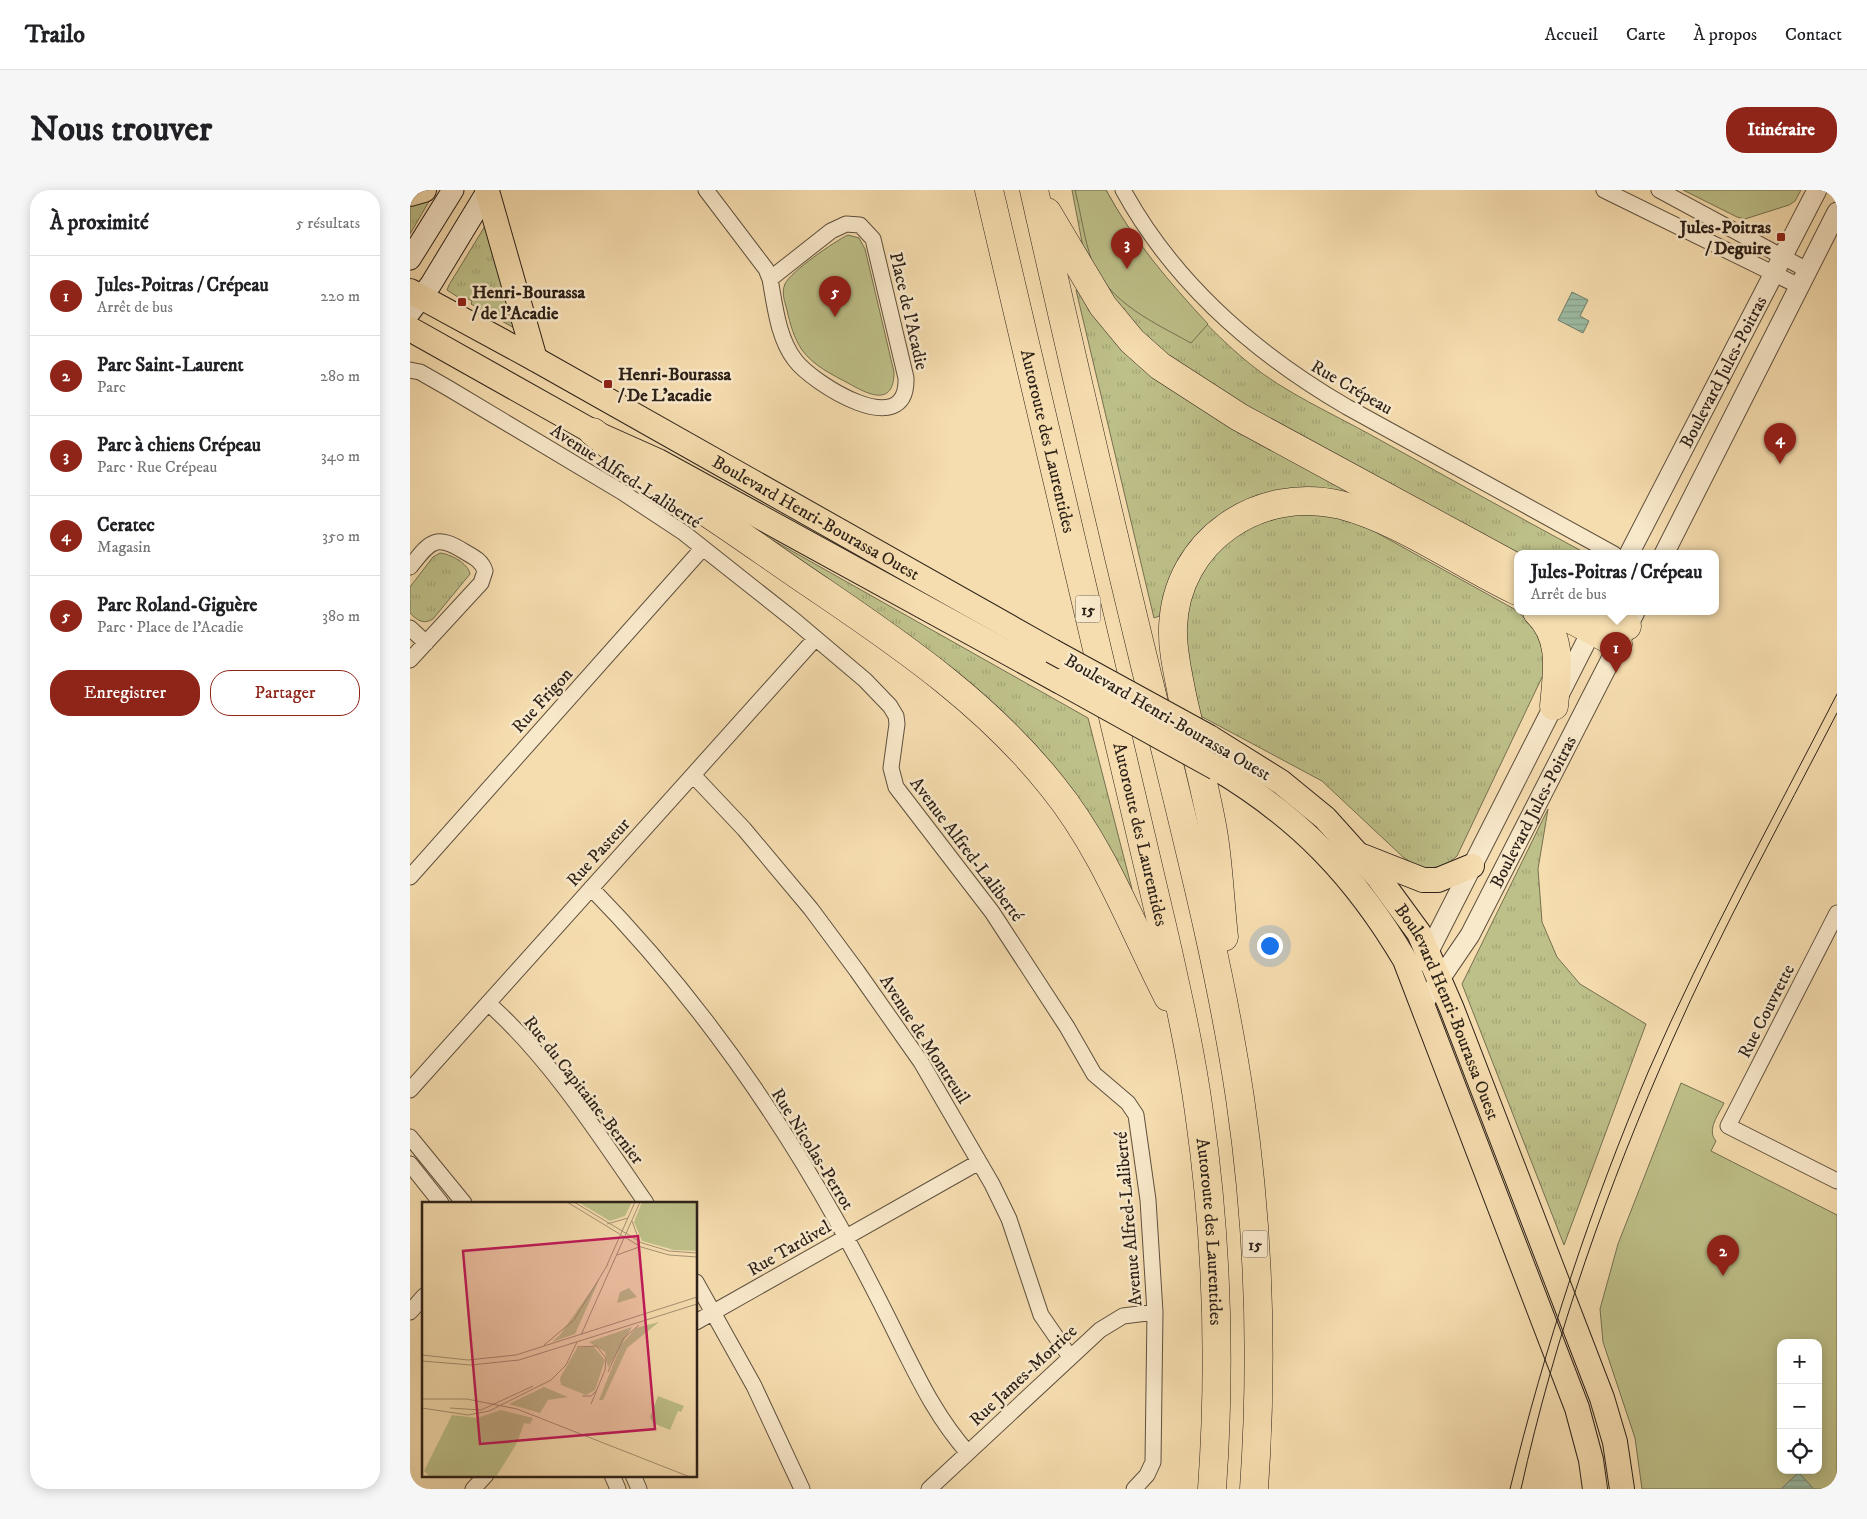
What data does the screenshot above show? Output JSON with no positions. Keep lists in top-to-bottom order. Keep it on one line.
{"streets":{"highway":["Autoroute des Laurentides","15"],"main road":["Boulevard Henri-Bourassa Ouest"],"street":["Place de l'Acadie","Boulevard Jules-Poitras","Rue Crépeau","Avenue Alfred-Laliberté","Rue Frigon","Rue Pasteur","Rue Couvrette","Avenue de Montreuil","Rue du Capitaine-Bernier","Rue Nicolas-Perrot","Rue Tardivel","Rue James-Morrice"]},"crossings":[["Boulevard Jules-Poitras","Boulevard Henri-Bourassa Ouest"],["Avenue Alfred-Laliberté","Rue Frigon"],["Avenue Alfred-Laliberté","Rue Pasteur"],["Avenue Alfred-Laliberté","Rue James-Morrice"],["Rue Pasteur","Avenue de Montreuil"],["Rue Pasteur","Rue du Capitaine-Bernier"],["Rue Pasteur","Rue Nicolas-Perrot"],["Avenue de Montreuil","Rue Tardivel"],["Avenue de Montreuil","Rue James-Morrice"],["Rue Nicolas-Perrot","Rue Tardivel"],["Rue Nicolas-Perrot","Rue James-Morrice"]],"places":{"transit":["Jules-Poitras / Deguire","Henri-Bourassa / de l'Acadie","Henri-Bourassa / De L'acadie"]},"page":{"header":"Trailo","nav":["Accueil","Carte","À propos","Contact"],"buttons":["Itinéraire",["Enregistrer","Partager"]],"title":"Nous trouver","heading":["À proximité","5 résultats"],"pins":["3","5","4","1","2"],"list":[{"mark":"1","name":"Jules-Poitras / Crépeau","note":"Arrêt de bus","value":"220 m"},{"mark":"2","name":"Parc Saint-Laurent","note":"Parc","value":"280 m"},{"mark":"3","name":"Parc à chiens Crépeau","note":"Parc · Rue Crépeau","value":"340 m"},{"mark":"4","name":"Ceratec","note":"Magasin","value":"350 m"},{"mark":"5","name":"Parc Roland-Giguère","note":"Parc · Place de l'Acadie","value":"380 m"}],"popup":["Jules-Poitras / Crépeau","Arrêt de bus"],"map_buttons":["+","−"]}}
